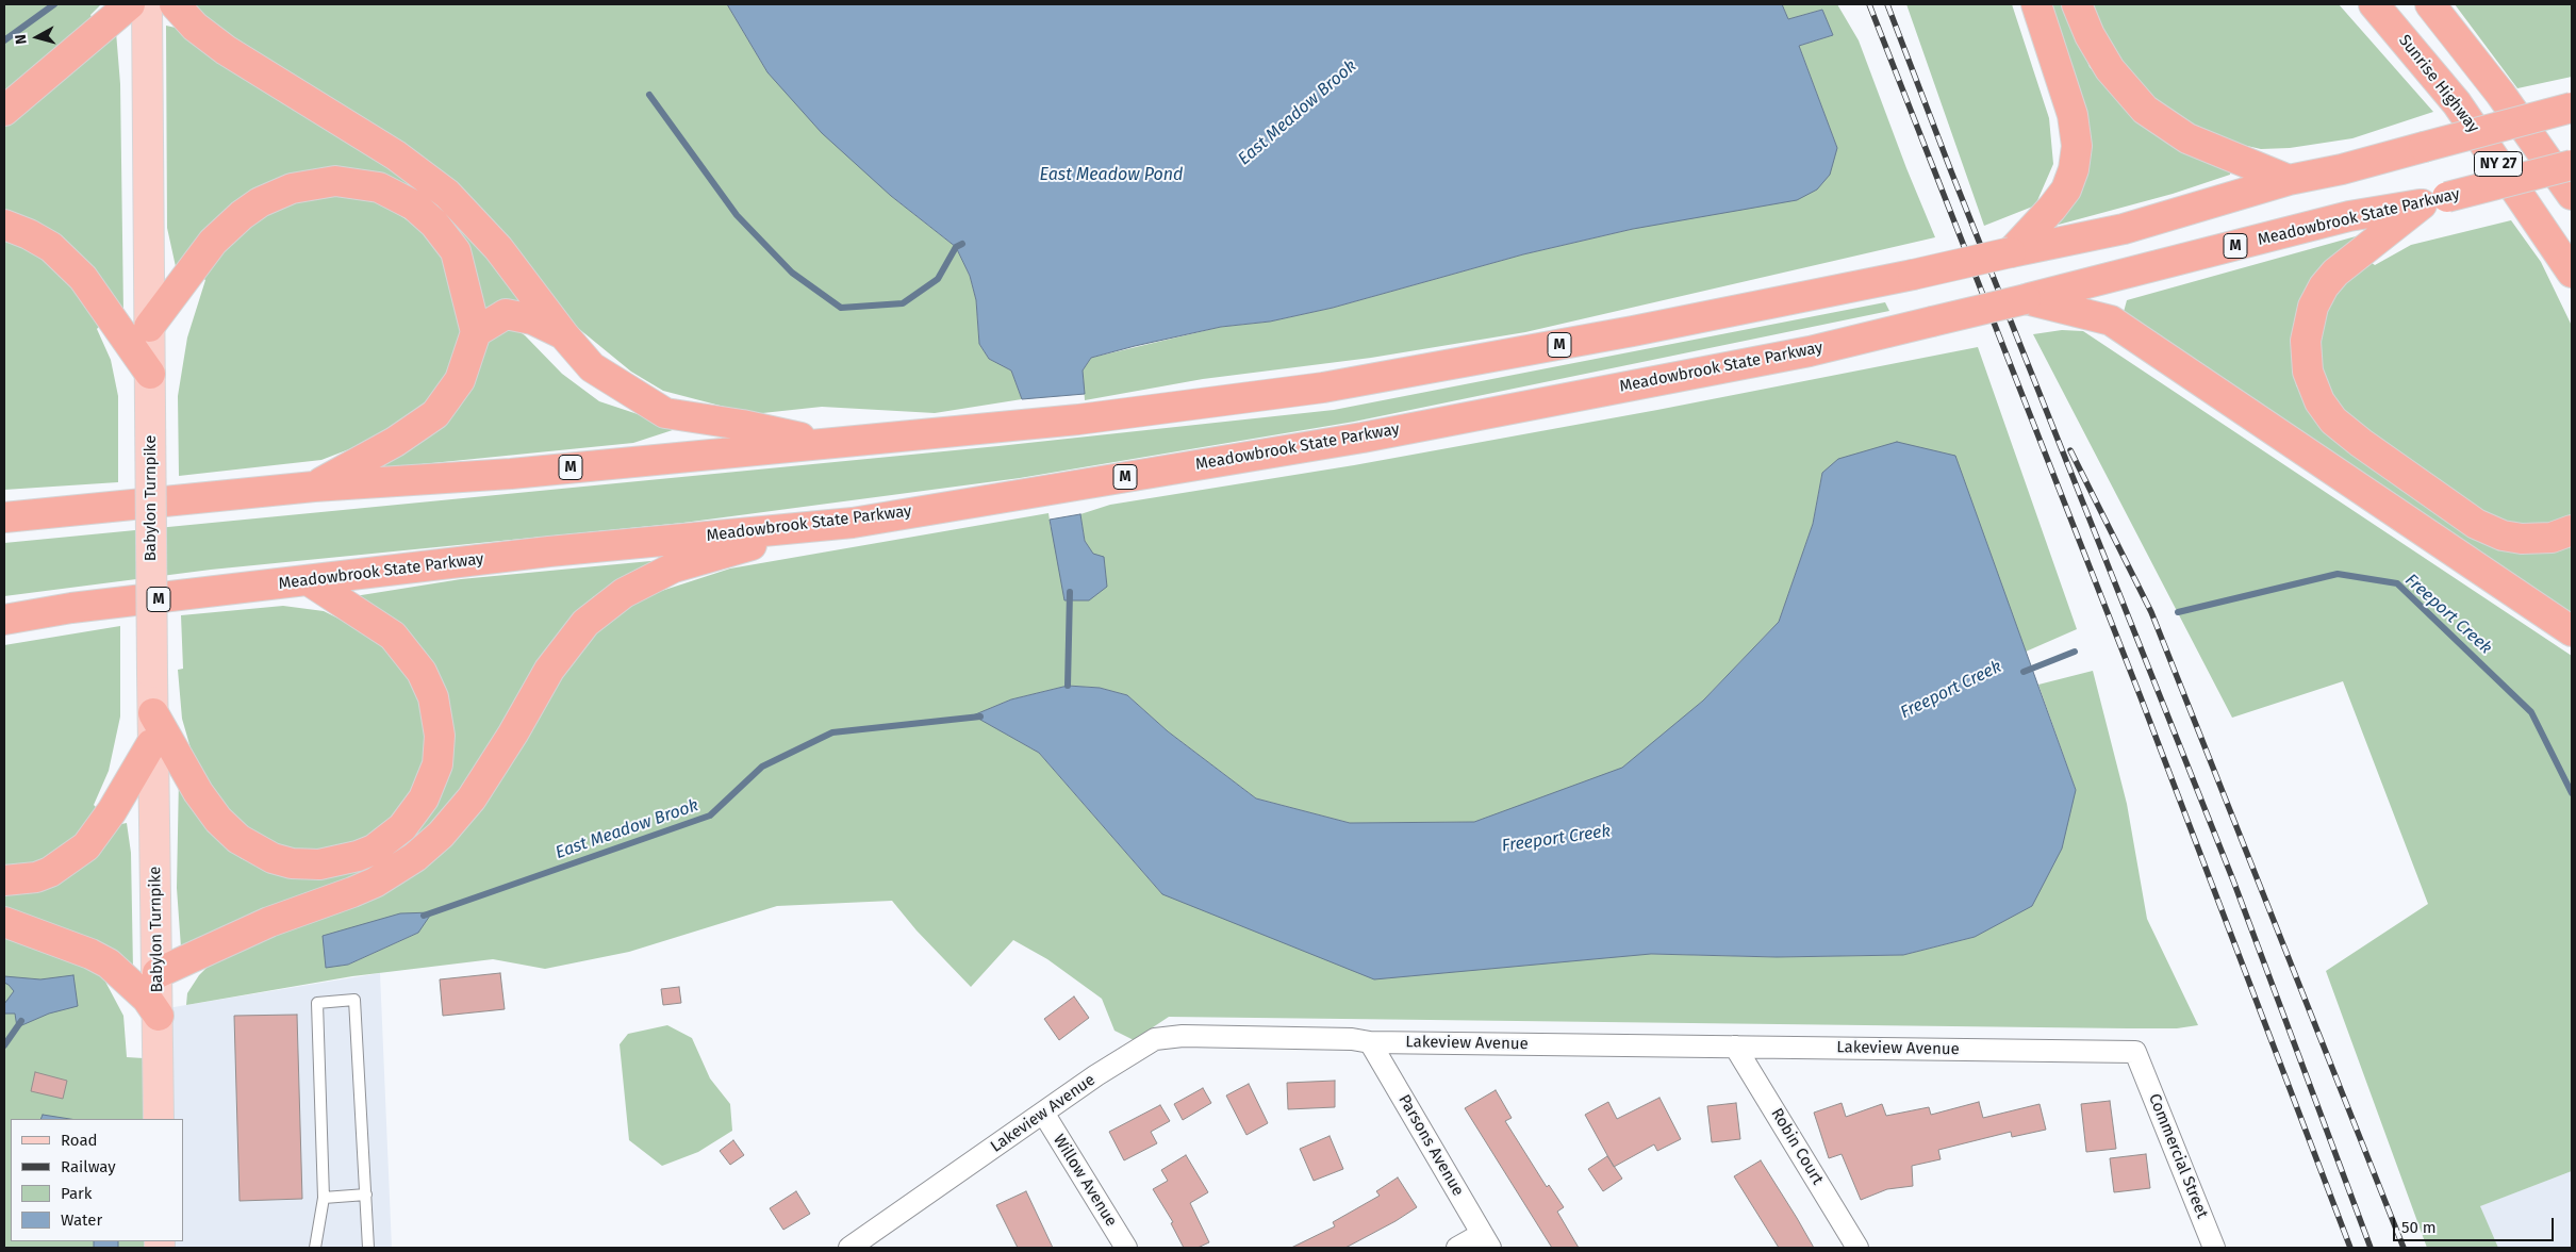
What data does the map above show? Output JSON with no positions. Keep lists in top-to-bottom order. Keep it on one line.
{"streets":{"highway":["Sunrise Highway","NY 27","Meadowbrook State Parkway","M"],"main road":["Babylon Turnpike"],"street":["Lakeview Avenue","Parsons Avenue","Robin Court","Commercial Street","Willow Avenue"]},"crossings":[["Lakeview Avenue","Parsons Avenue"],["Lakeview Avenue","Robin Court"],["Lakeview Avenue","Commercial Street"],["Lakeview Avenue","Willow Avenue"]],"water":["East Meadow Brook","East Meadow Pond","Freeport Creek"],"legend":["Road","Railway","Park","Water"],"scale_bar":"50 m","north":"left"}
